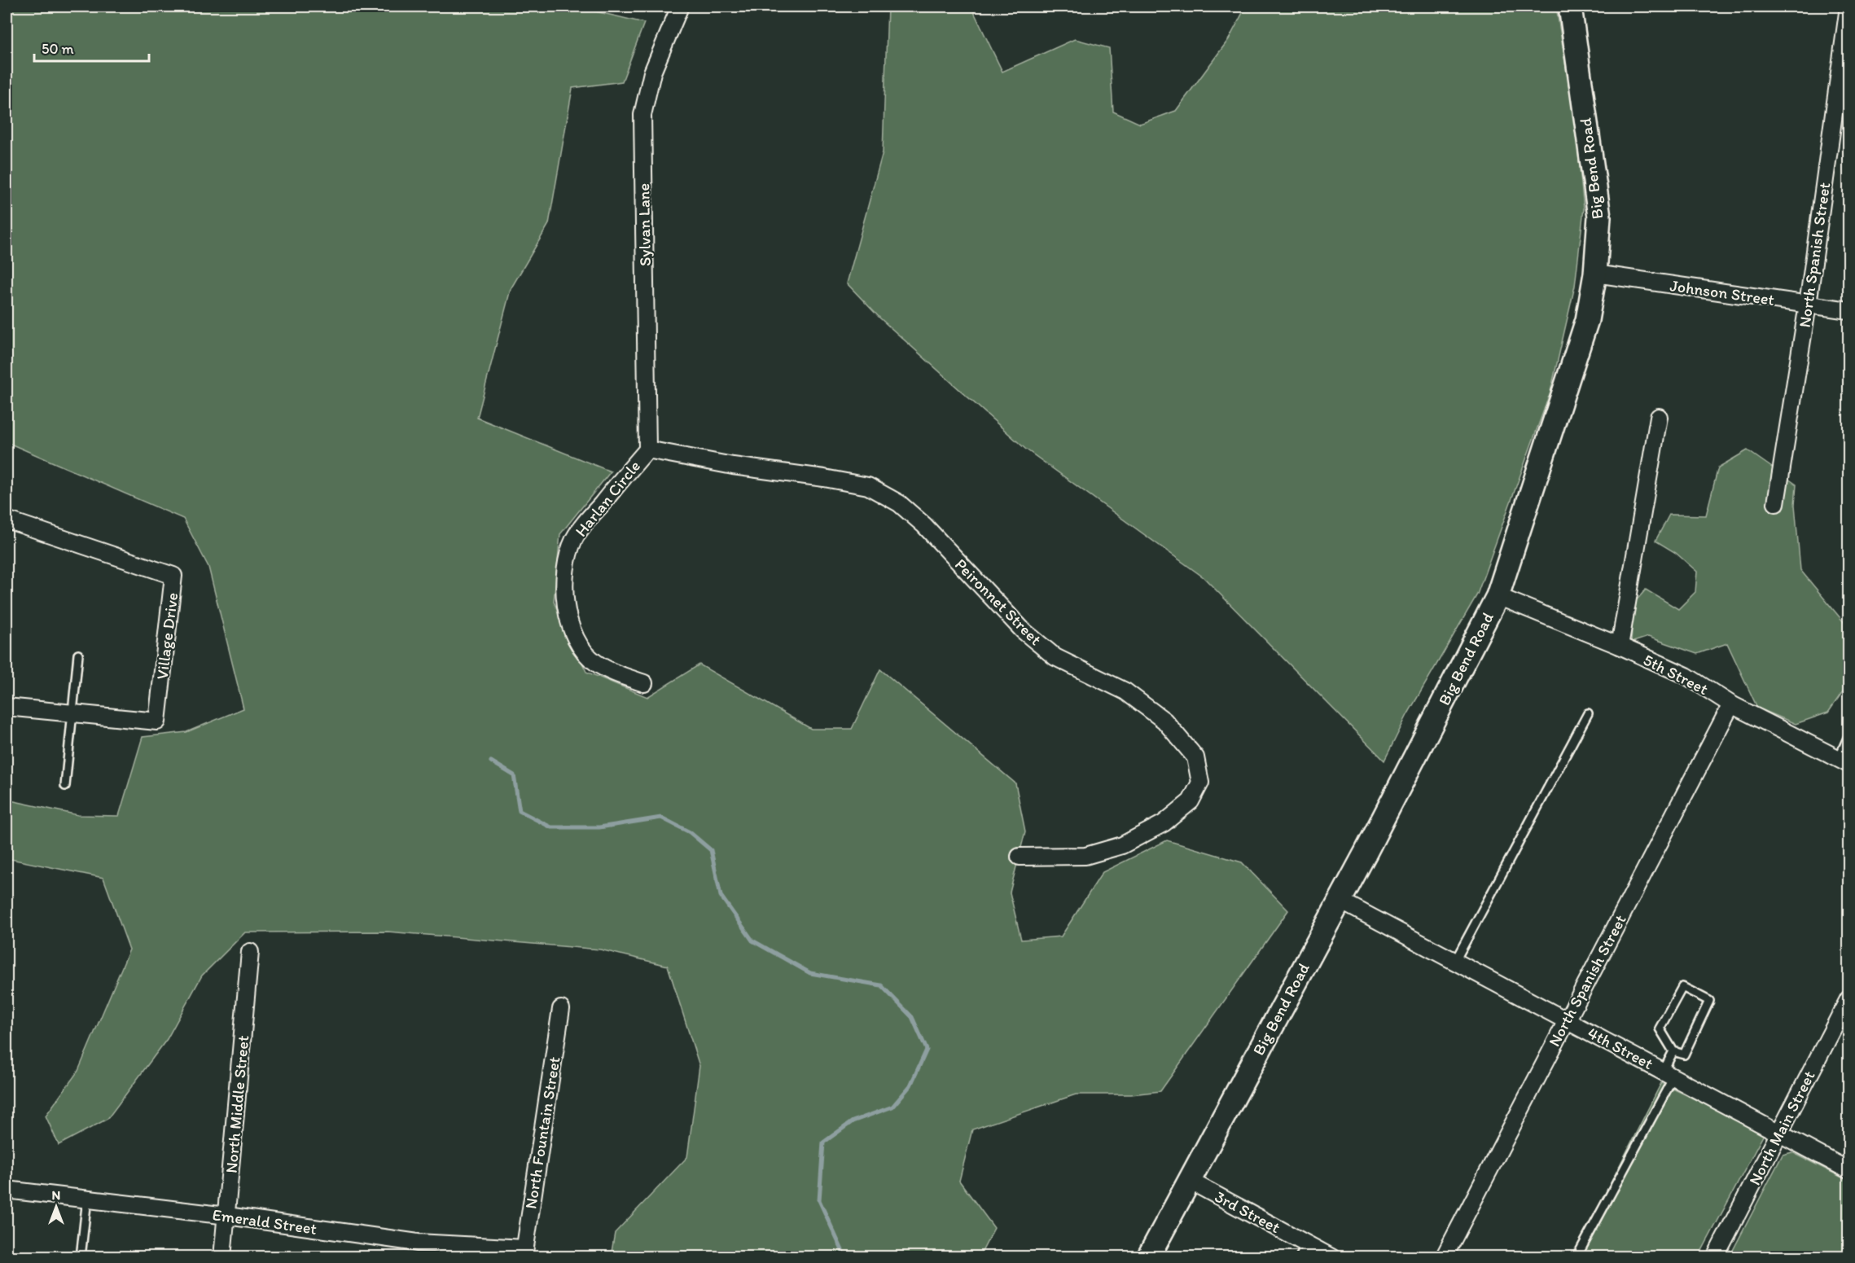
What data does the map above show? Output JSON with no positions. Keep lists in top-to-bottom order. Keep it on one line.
{"streets":{"main road":["Big Bend Road"],"street":["Sylvan Lane","North Spanish Street","Johnson Street","Harlan Circle","Peironnet Street","Village Drive","5th Street","4th Street","North Middle Street","North Main Street","North Fountain Street","3rd Street","Emerald Street"]},"crossings":[["Big Bend Road","Johnson Street"],["Big Bend Road","5th Street"],["Big Bend Road","4th Street"],["Big Bend Road","3rd Street"],["Sylvan Lane","Harlan Circle"],["Sylvan Lane","Peironnet Street"],["North Spanish Street","Johnson Street"],["North Spanish Street","5th Street"],["North Spanish Street","4th Street"],["Harlan Circle","Peironnet Street"],["4th Street","North Main Street"],["North Middle Street","Emerald Street"],["North Fountain Street","Emerald Street"]],"scale_bar":"50 m","north":"top"}
